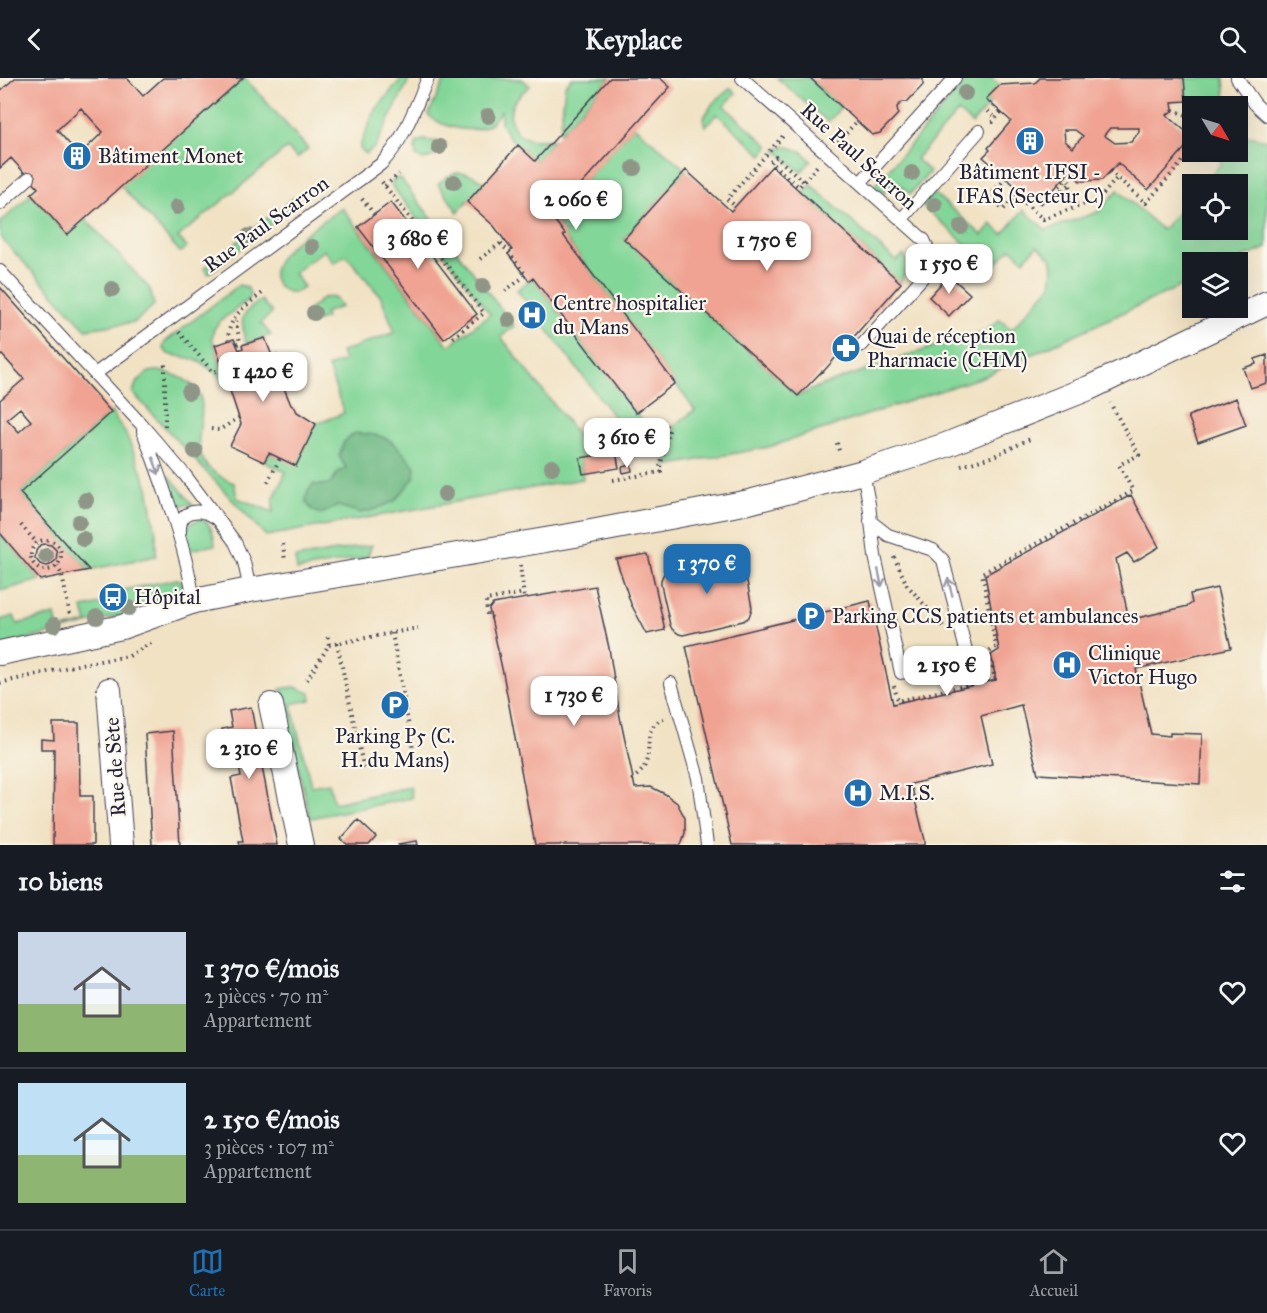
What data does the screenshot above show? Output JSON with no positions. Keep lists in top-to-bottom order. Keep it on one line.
{"streets":{"street":["Rue de Sète"],"lane":["Rue Paul Scarron"]},"places":{"building":["Bâtiment IFSI - IFAS (Secteur C)","Bâtiment Monet"],"hospital":["Centre hospitalier du Mans","Clinique Victor Hugo","M.I.S."],"pharmacy":["Quai de réception Pharmacie (CHM)"],"bus stop":["Hôpital"],"parking":["Parking CCS patients et ambulances","Parking P5 (C. H. du Mans)"]},"north":"bottom right","page":{"header":"Keyplace","price":["2 060 €","3 680 €","1 750 €","1 550 €","1 420 €","3 610 €","1 370 €","2 150 €","1 730 €","2 310 €"],"heading":"10 biens","list":[{"name":"1 370 €/mois","note":"2 pièces · 70 m² · Appartement"},{"name":"2 150 €/mois","note":"3 pièces · 107 m² · Appartement"}],"tabs":["Carte","Favoris","Accueil"]}}
